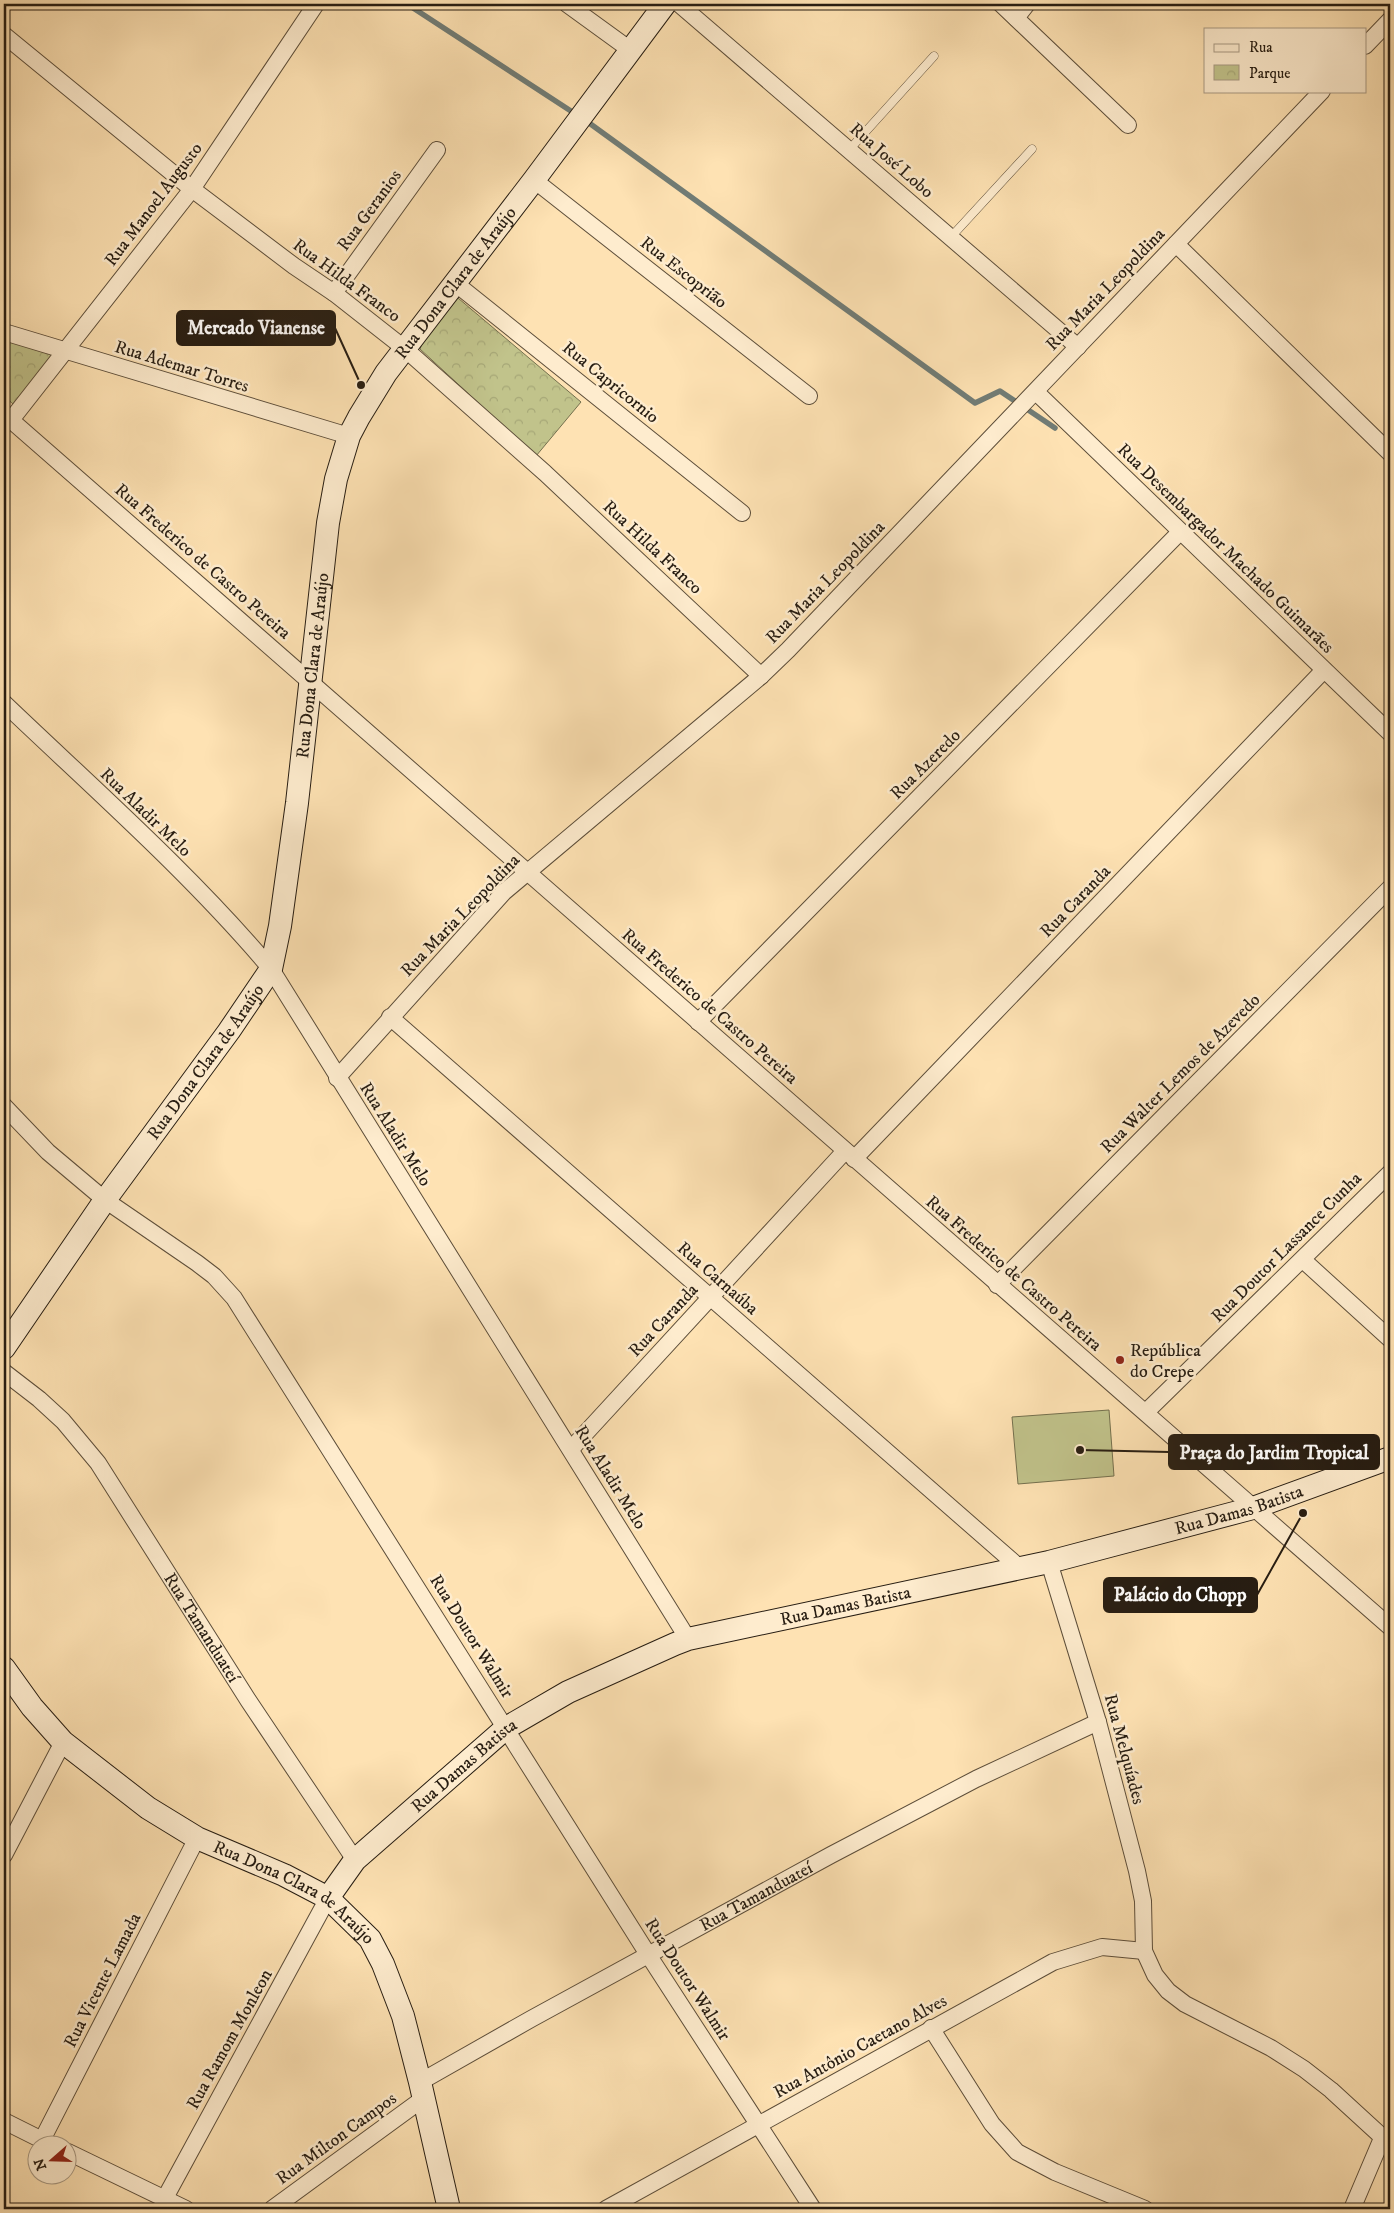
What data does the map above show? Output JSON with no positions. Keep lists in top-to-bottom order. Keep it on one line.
{"streets":{"main road":["Rua Dona Clara de Araújo","Rua Damas Batista"],"street":["Rua José Lobo","Rua Manoel Augusto","Rua Geranios","Rua Escoprião","Rua Hilda Franco","Rua Maria Leopoldina","Rua Ademar Torres","Rua Capricornio","Rua Desembargador Machado Guimarães","Rua Frederico de Castro Pereira","Rua Azeredo","Rua Aladir Melo","Rua Caranda","Rua Walter Lemos de Azevedo","Rua Doutor Lassance Cunha","Rua Carnaúba","Rua Tamanduateí","Rua Doutor Walmir","Rua Melquíades","Rua Vicente Lamada","Rua Ramom Monleon","Rua Antônio Caetano Alves","Rua Milton Campos"]},"crossings":[["Rua José Lobo","Rua Maria Leopoldina"],["Rua Manoel Augusto","Rua Hilda Franco"],["Rua Manoel Augusto","Rua Ademar Torres"],["Rua Manoel Augusto","Rua Frederico de Castro Pereira"],["Rua Geranios","Rua Hilda Franco"],["Rua Escoprião","Rua Dona Clara de Araújo"],["Rua Hilda Franco","Rua Dona Clara de Araújo"],["Rua Hilda Franco","Rua Maria Leopoldina"],["Rua Dona Clara de Araújo","Rua Ademar Torres"],["Rua Dona Clara de Araújo","Rua Capricornio"],["Rua Dona Clara de Araújo","Rua Frederico de Castro Pereira"],["Rua Dona Clara de Araújo","Rua Aladir Melo"],["Rua Dona Clara de Araújo","Rua Tamanduateí"],["Rua Dona Clara de Araújo","Rua Doutor Walmir"],["Rua Dona Clara de Araújo","Rua Vicente Lamada"],["Rua Dona Clara de Araújo","Rua Ramom Monleon"],["Rua Dona Clara de Araújo","Rua Milton Campos"],["Rua Maria Leopoldina","Rua Desembargador Machado Guimarães"],["Rua Maria Leopoldina","Rua Frederico de Castro Pereira"],["Rua Maria Leopoldina","Rua Aladir Melo"],["Rua Maria Leopoldina","Rua Carnaúba"],["Rua Desembargador Machado Guimarães","Rua Azeredo"],["Rua Desembargador Machado Guimarães","Rua Caranda"],["Rua Frederico de Castro Pereira","Rua Azeredo"],["Rua Frederico de Castro Pereira","Rua Caranda"],["Rua Frederico de Castro Pereira","Rua Walter Lemos de Azevedo"],["Rua Frederico de Castro Pereira","Rua Doutor Lassance Cunha"],["Rua Frederico de Castro Pereira","Rua Damas Batista"],["Rua Aladir Melo","Rua Caranda"],["Rua Aladir Melo","Rua Damas Batista"],["Rua Caranda","Rua Carnaúba"],["Rua Carnaúba","Rua Damas Batista"],["Rua Damas Batista","Rua Tamanduateí"],["Rua Damas Batista","Rua Doutor Walmir"],["Rua Damas Batista","Rua Melquíades"],["Rua Tamanduateí","Rua Doutor Walmir"],["Rua Tamanduateí","Rua Melquíades"],["Rua Tamanduateí","Rua Milton Campos"],["Rua Doutor Walmir","Rua Antônio Caetano Alves"],["Rua Melquíades","Rua Antônio Caetano Alves"]],"places":["Mercado Vianense","República do Crepe","Praça do Jardim Tropical","Palácio do Chopp"],"legend":["Rua","Parque"],"north":"left"}
